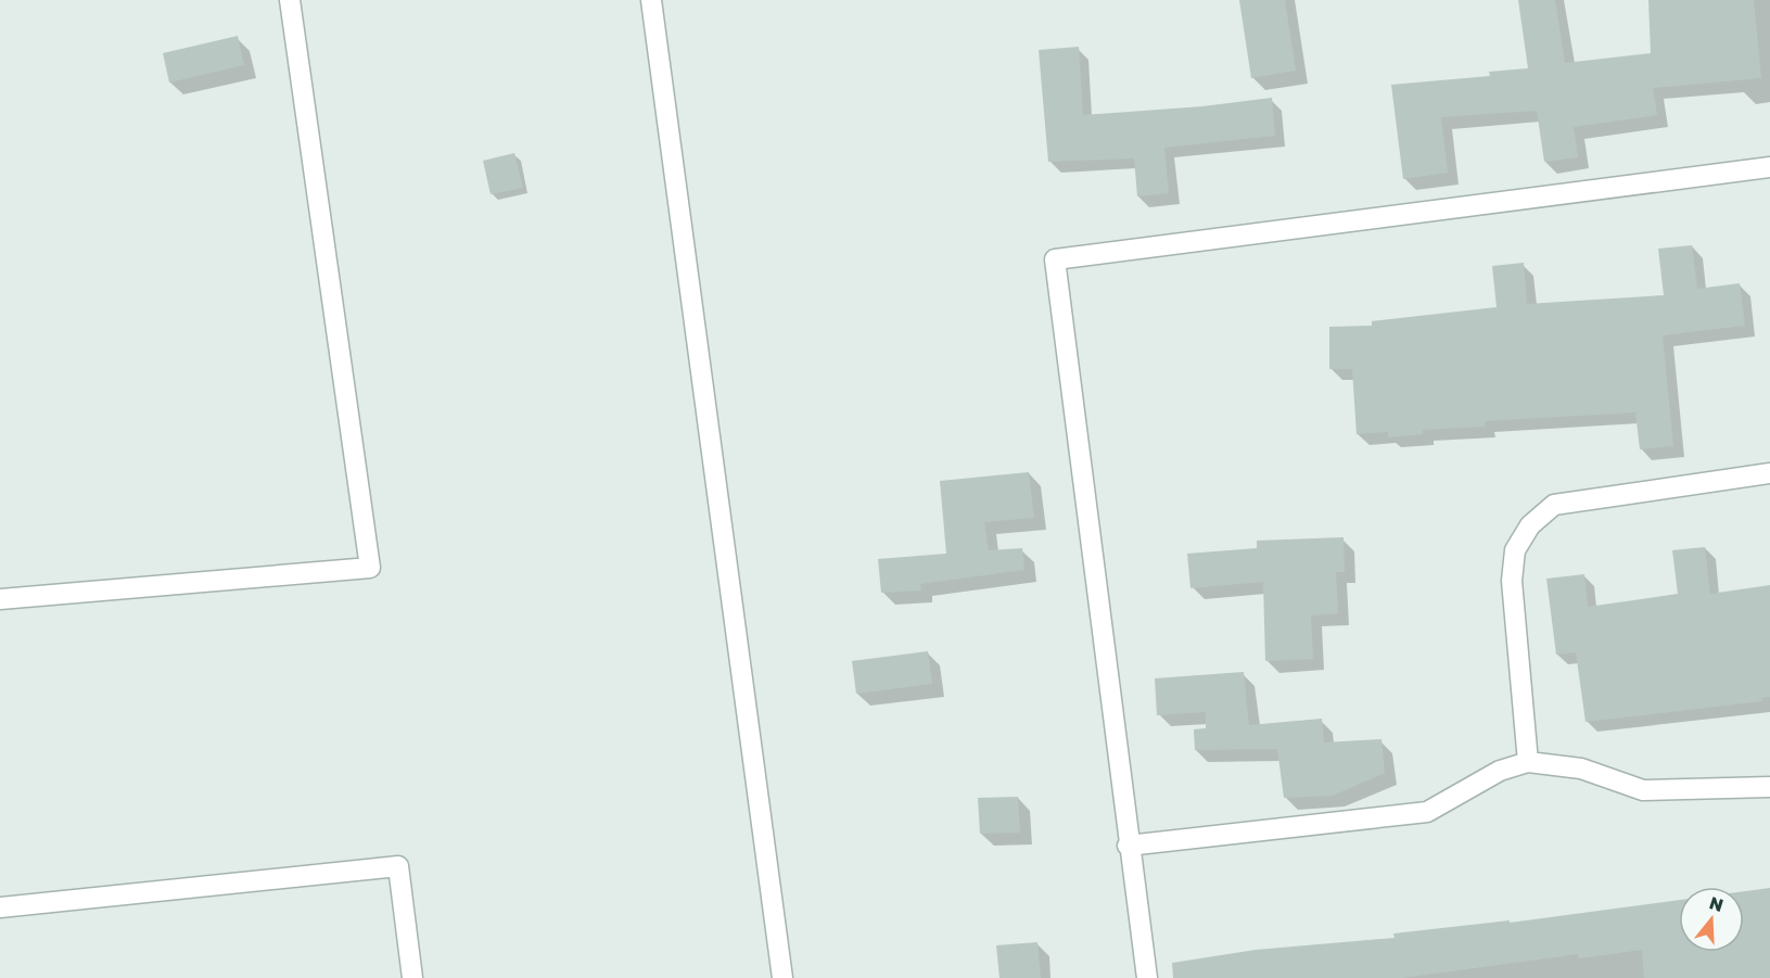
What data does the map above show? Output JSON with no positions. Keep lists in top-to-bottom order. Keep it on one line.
{"north":"top"}
